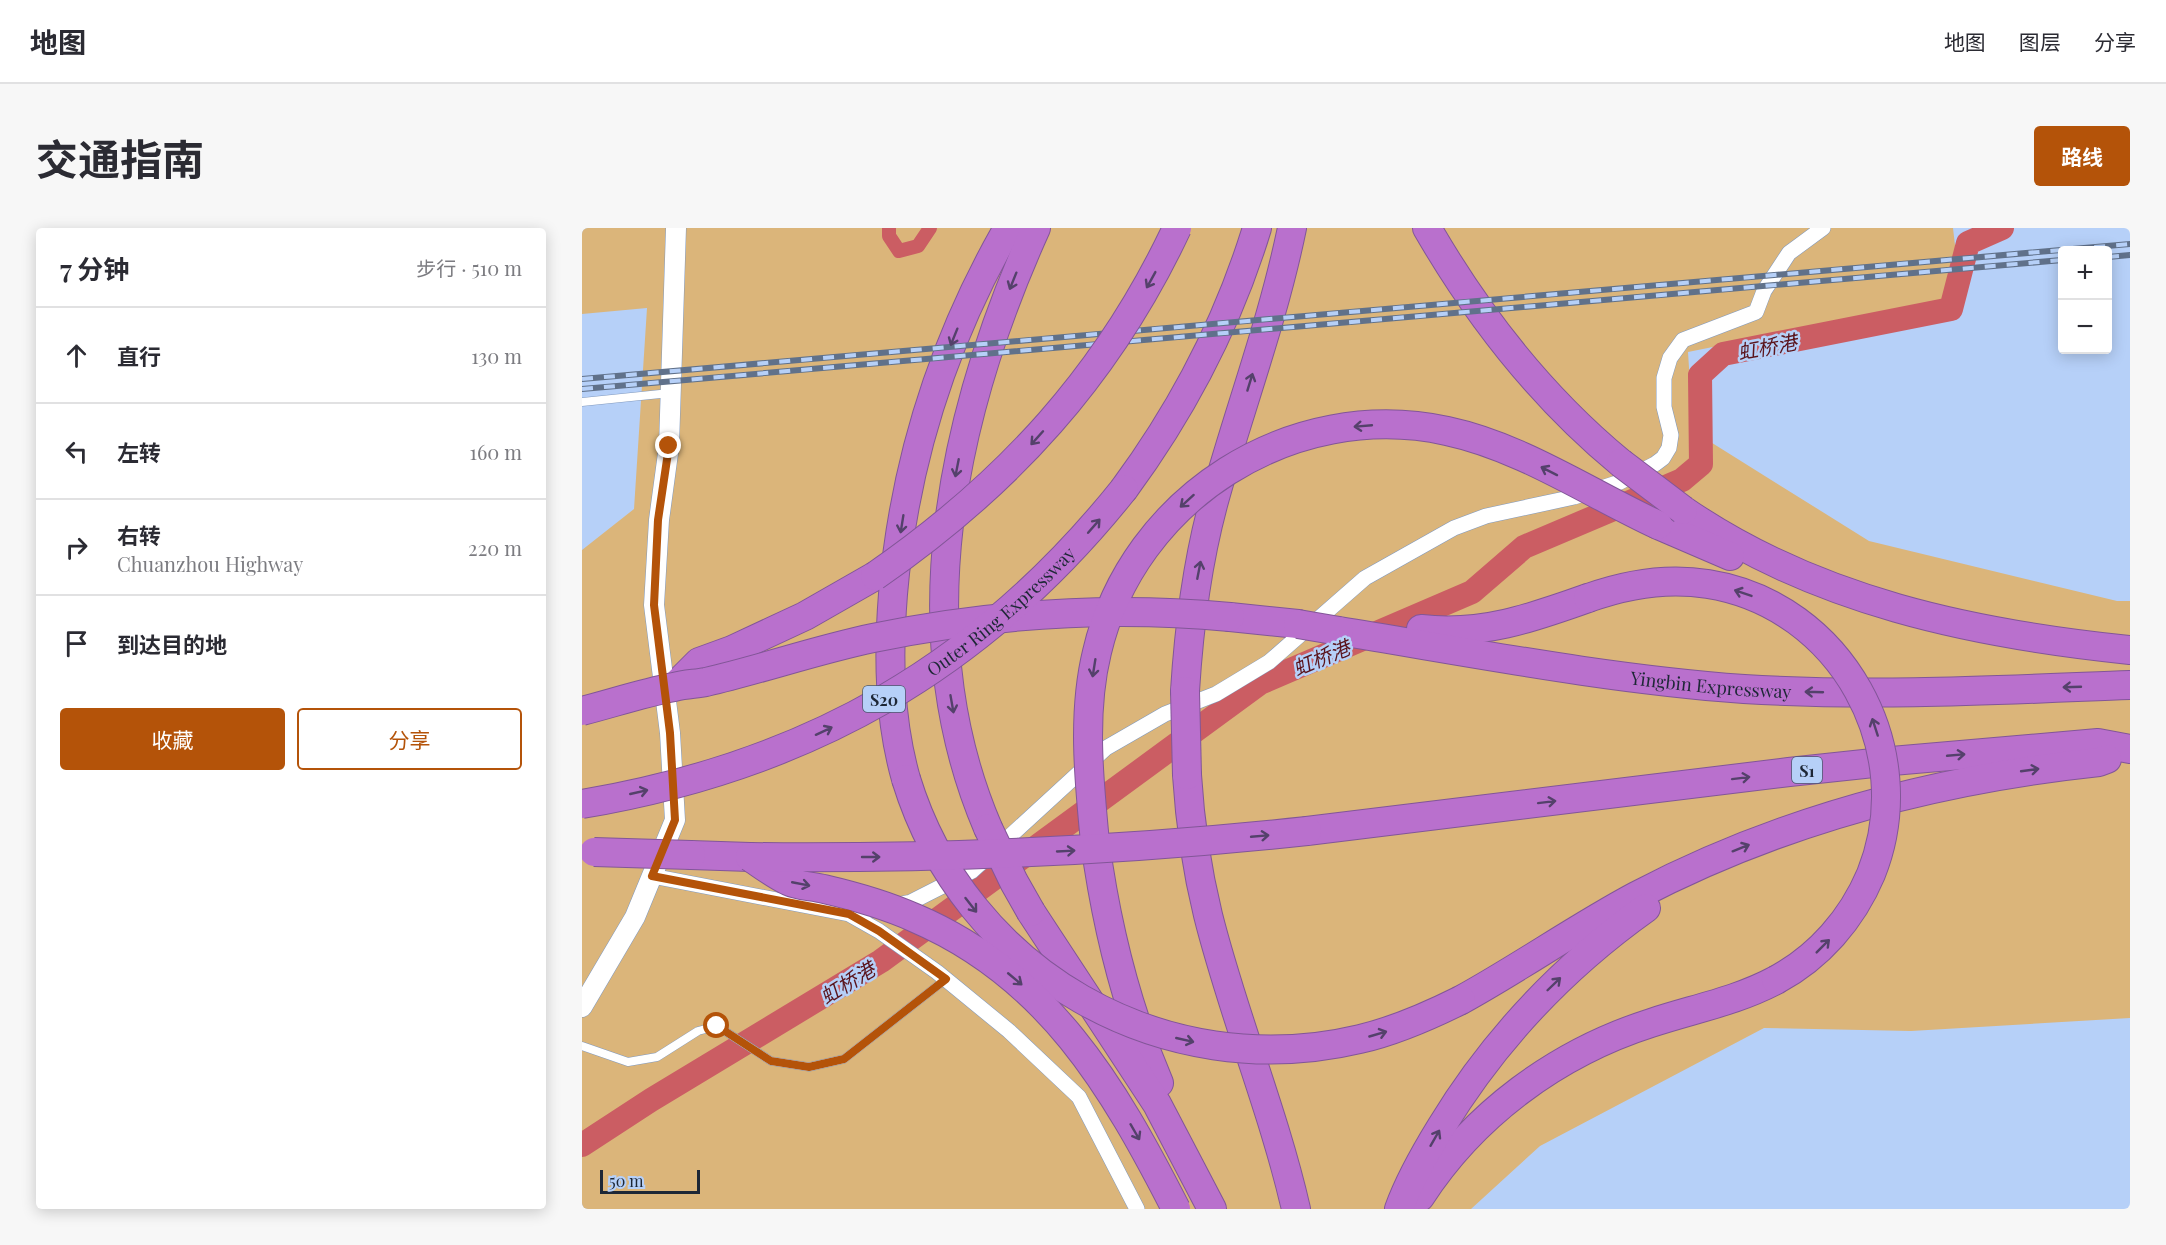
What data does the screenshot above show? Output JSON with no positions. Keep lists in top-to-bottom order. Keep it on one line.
{"streets":{"highway":["Outer Ring Expressway","Yingbin Expressway","S20","S1"]},"water":["虹桥港"],"scale_bar":"50 m","page":{"header":"地图","nav":["地图","图层","分享"],"title":"交通指南","buttons":["路线",["收藏","分享"]],"heading":["7 分钟","步行 · 510 m"],"map_buttons":["+","−"],"list":[["直行","130 m"],["左转","160 m"],["右转","Chuanzhou Highway","220 m"],"到达目的地"],"scale":"50 m"}}
